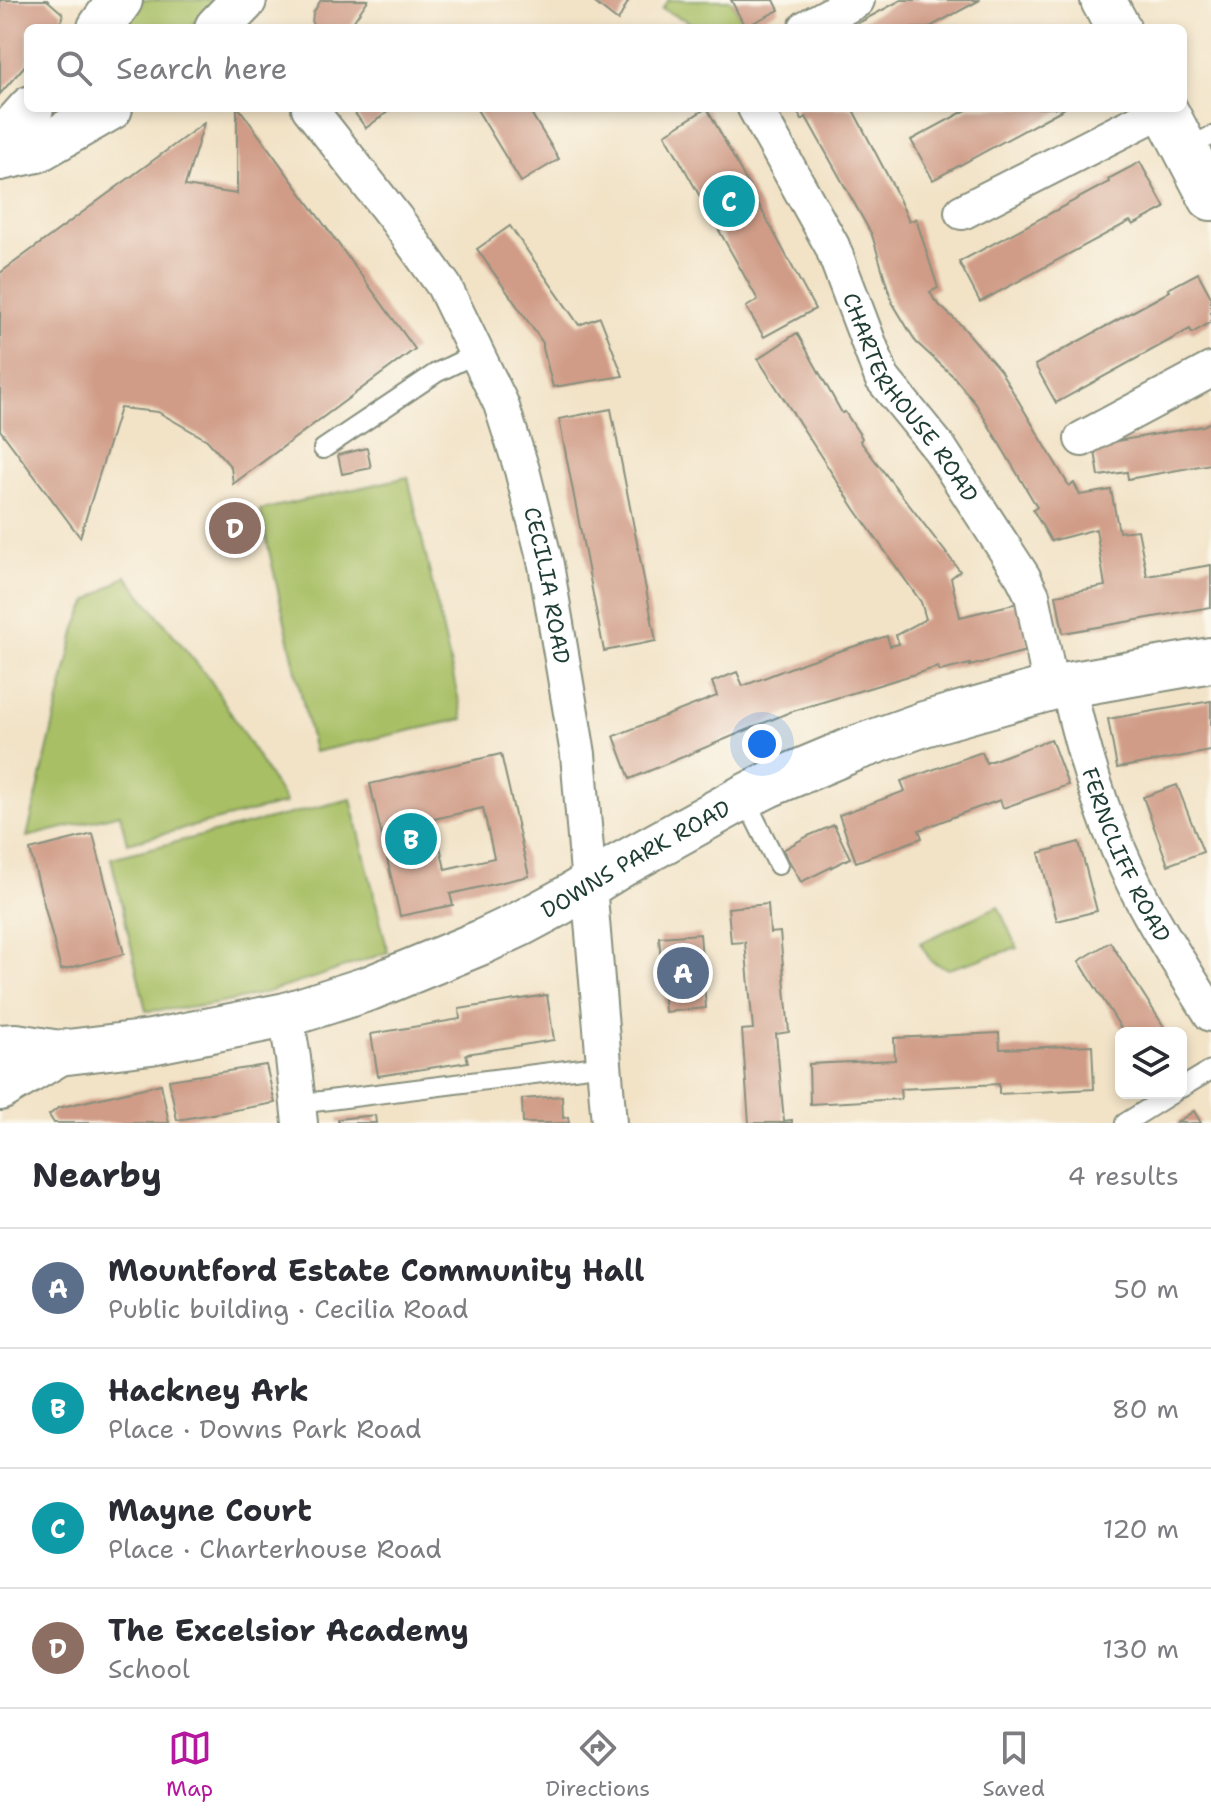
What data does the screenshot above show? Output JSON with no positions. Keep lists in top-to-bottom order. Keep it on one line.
{"streets":{"street":["CHARTERHOUSE ROAD","CECILIA ROAD","FERNCLIFF ROAD","DOWNS PARK ROAD"]},"crossings":[["CHARTERHOUSE ROAD","FERNCLIFF ROAD"],["CHARTERHOUSE ROAD","DOWNS PARK ROAD"],["CECILIA ROAD","DOWNS PARK ROAD"],["FERNCLIFF ROAD","DOWNS PARK ROAD"]],"page":{"search":"Search here","pins":["C","D","B","A"],"heading":["Nearby","4 results"],"list":[{"mark":"A","name":"Mountford Estate Community Hall","note":"Public building · Cecilia Road","value":"50 m"},{"mark":"B","name":"Hackney Ark","note":"Place · Downs Park Road","value":"80 m"},{"mark":"C","name":"Mayne Court","note":"Place · Charterhouse Road","value":"120 m"},{"mark":"D","name":"The Excelsior Academy","note":"School","value":"130 m"}],"nav":["Map","Directions","Saved"]}}
